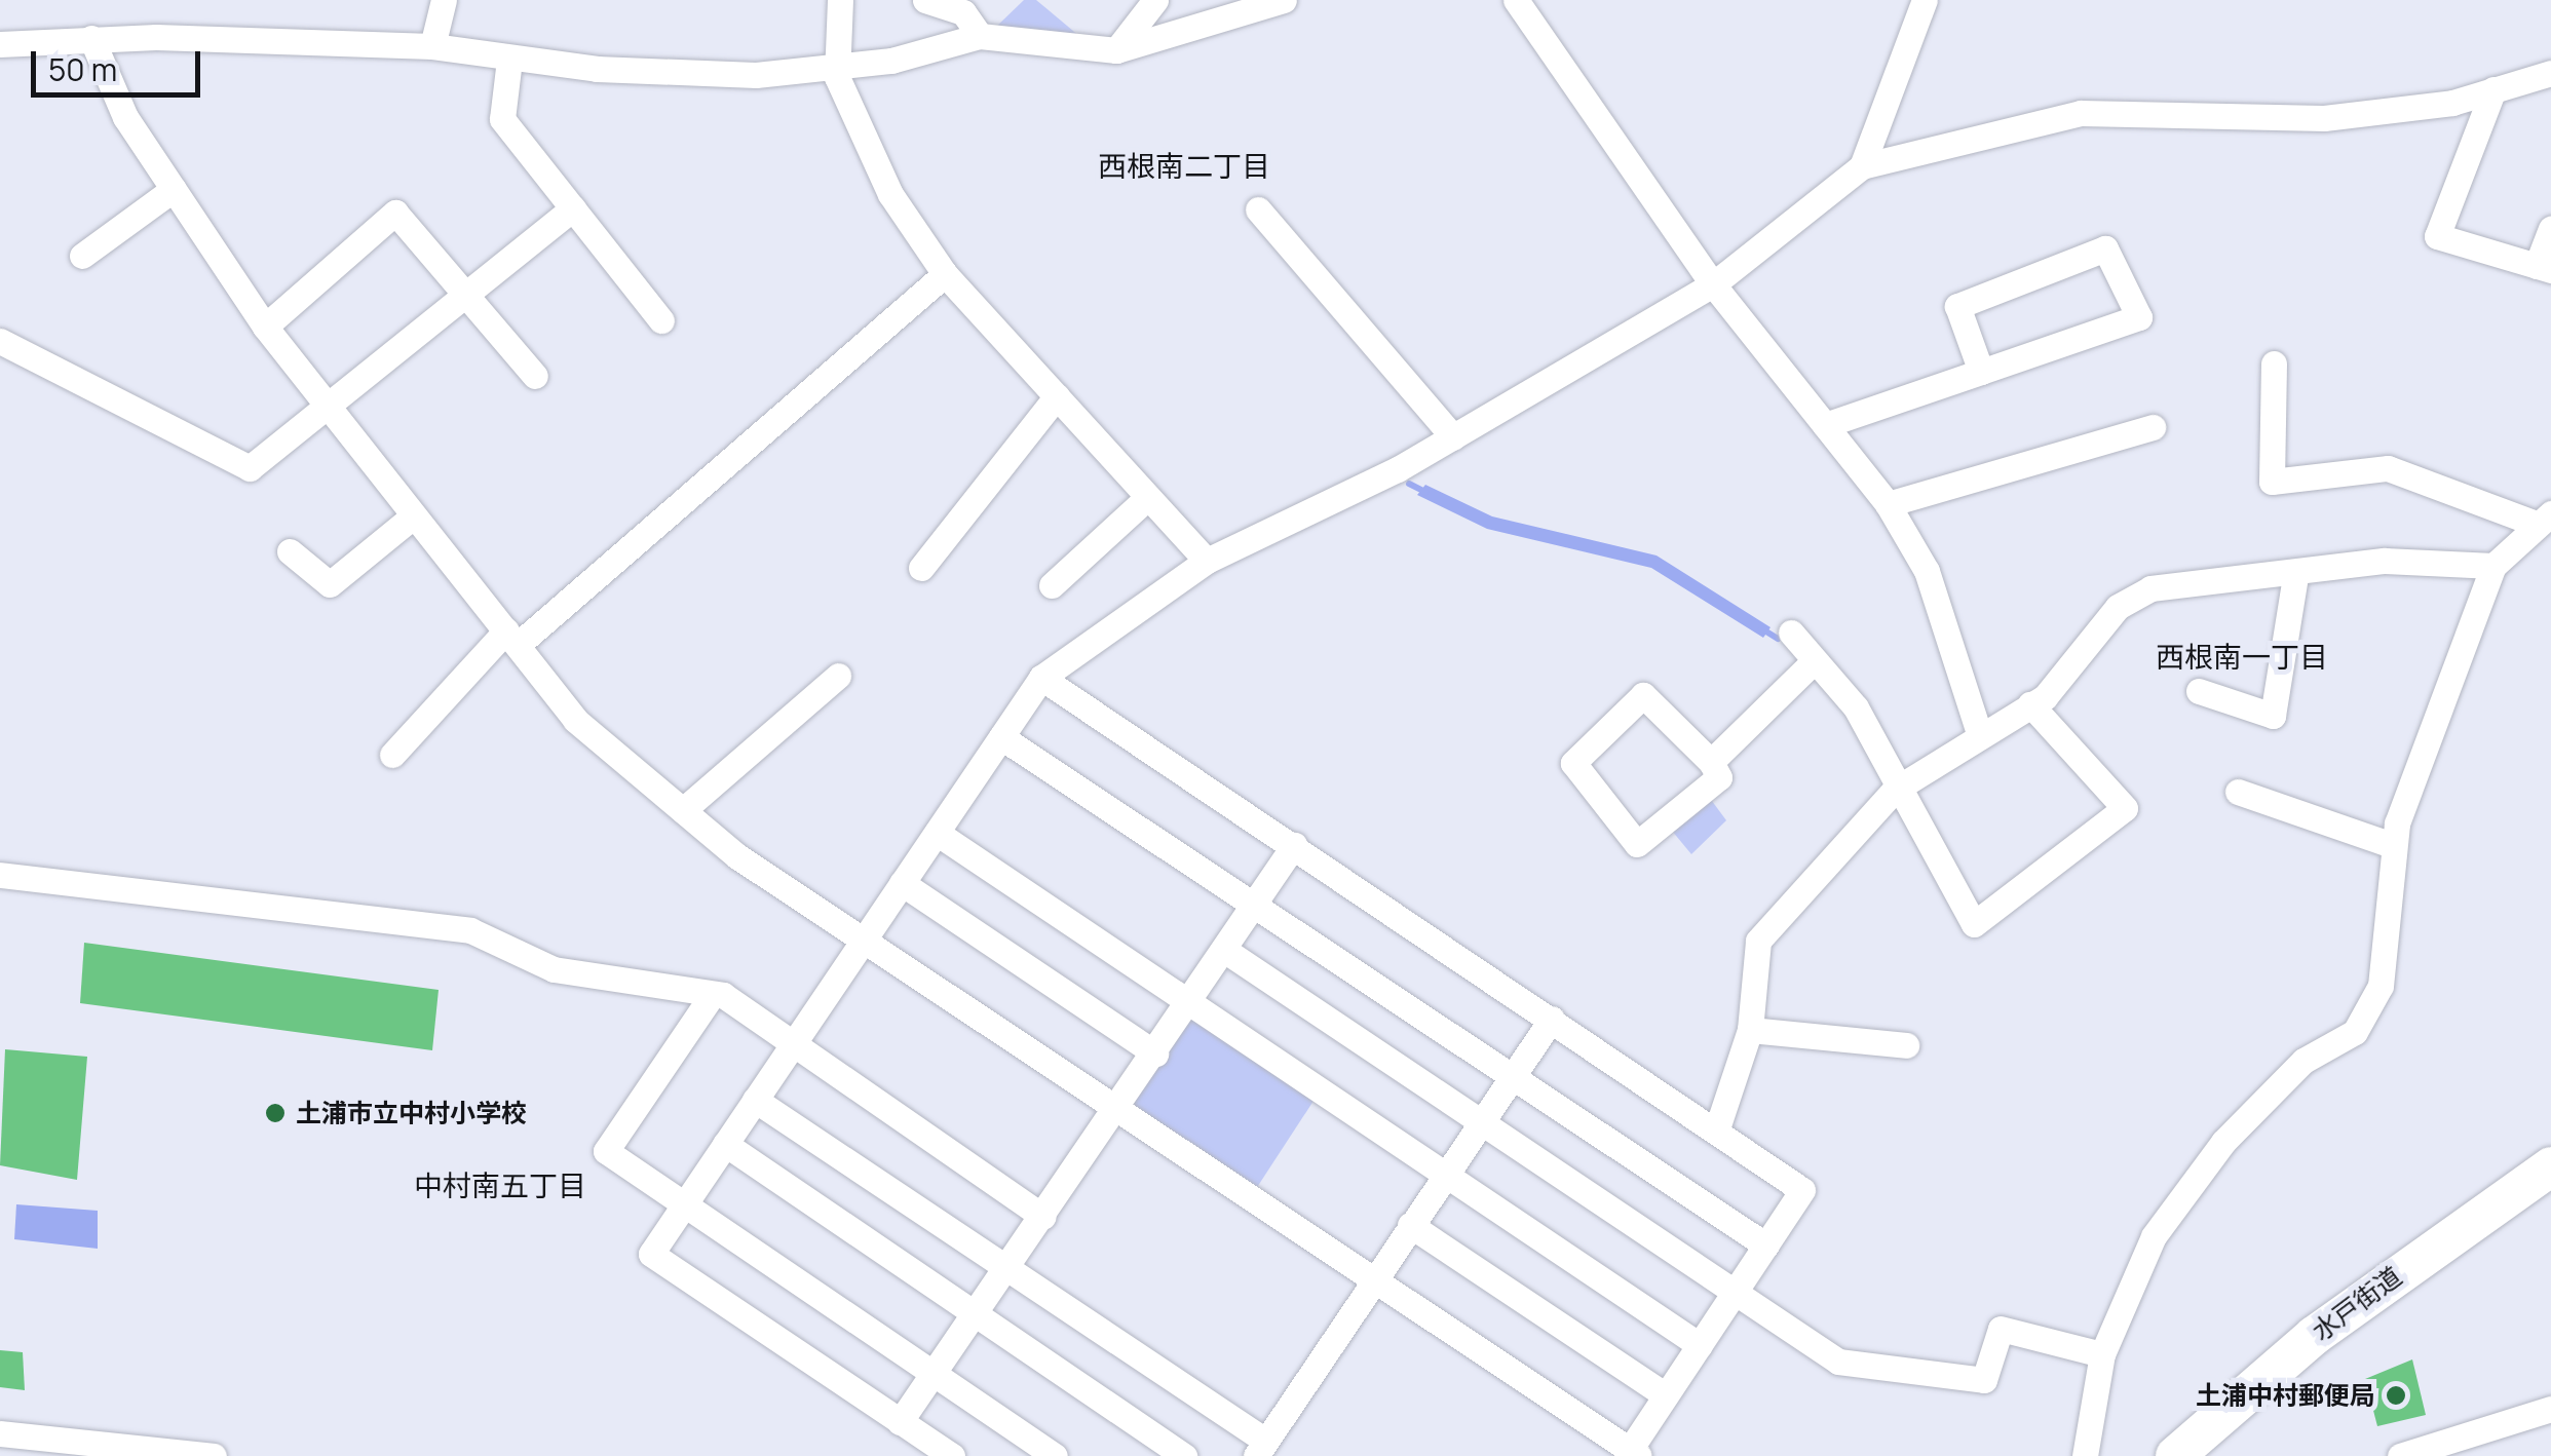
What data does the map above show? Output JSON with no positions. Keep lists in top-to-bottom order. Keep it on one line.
{"streets":{"highway":["水戸街道"]},"districts":["西根南二丁目","西根南一丁目","中村南五丁目"],"places":["土浦市立中村小学校","土浦中村郵便局"],"scale_bar":"50 m"}
